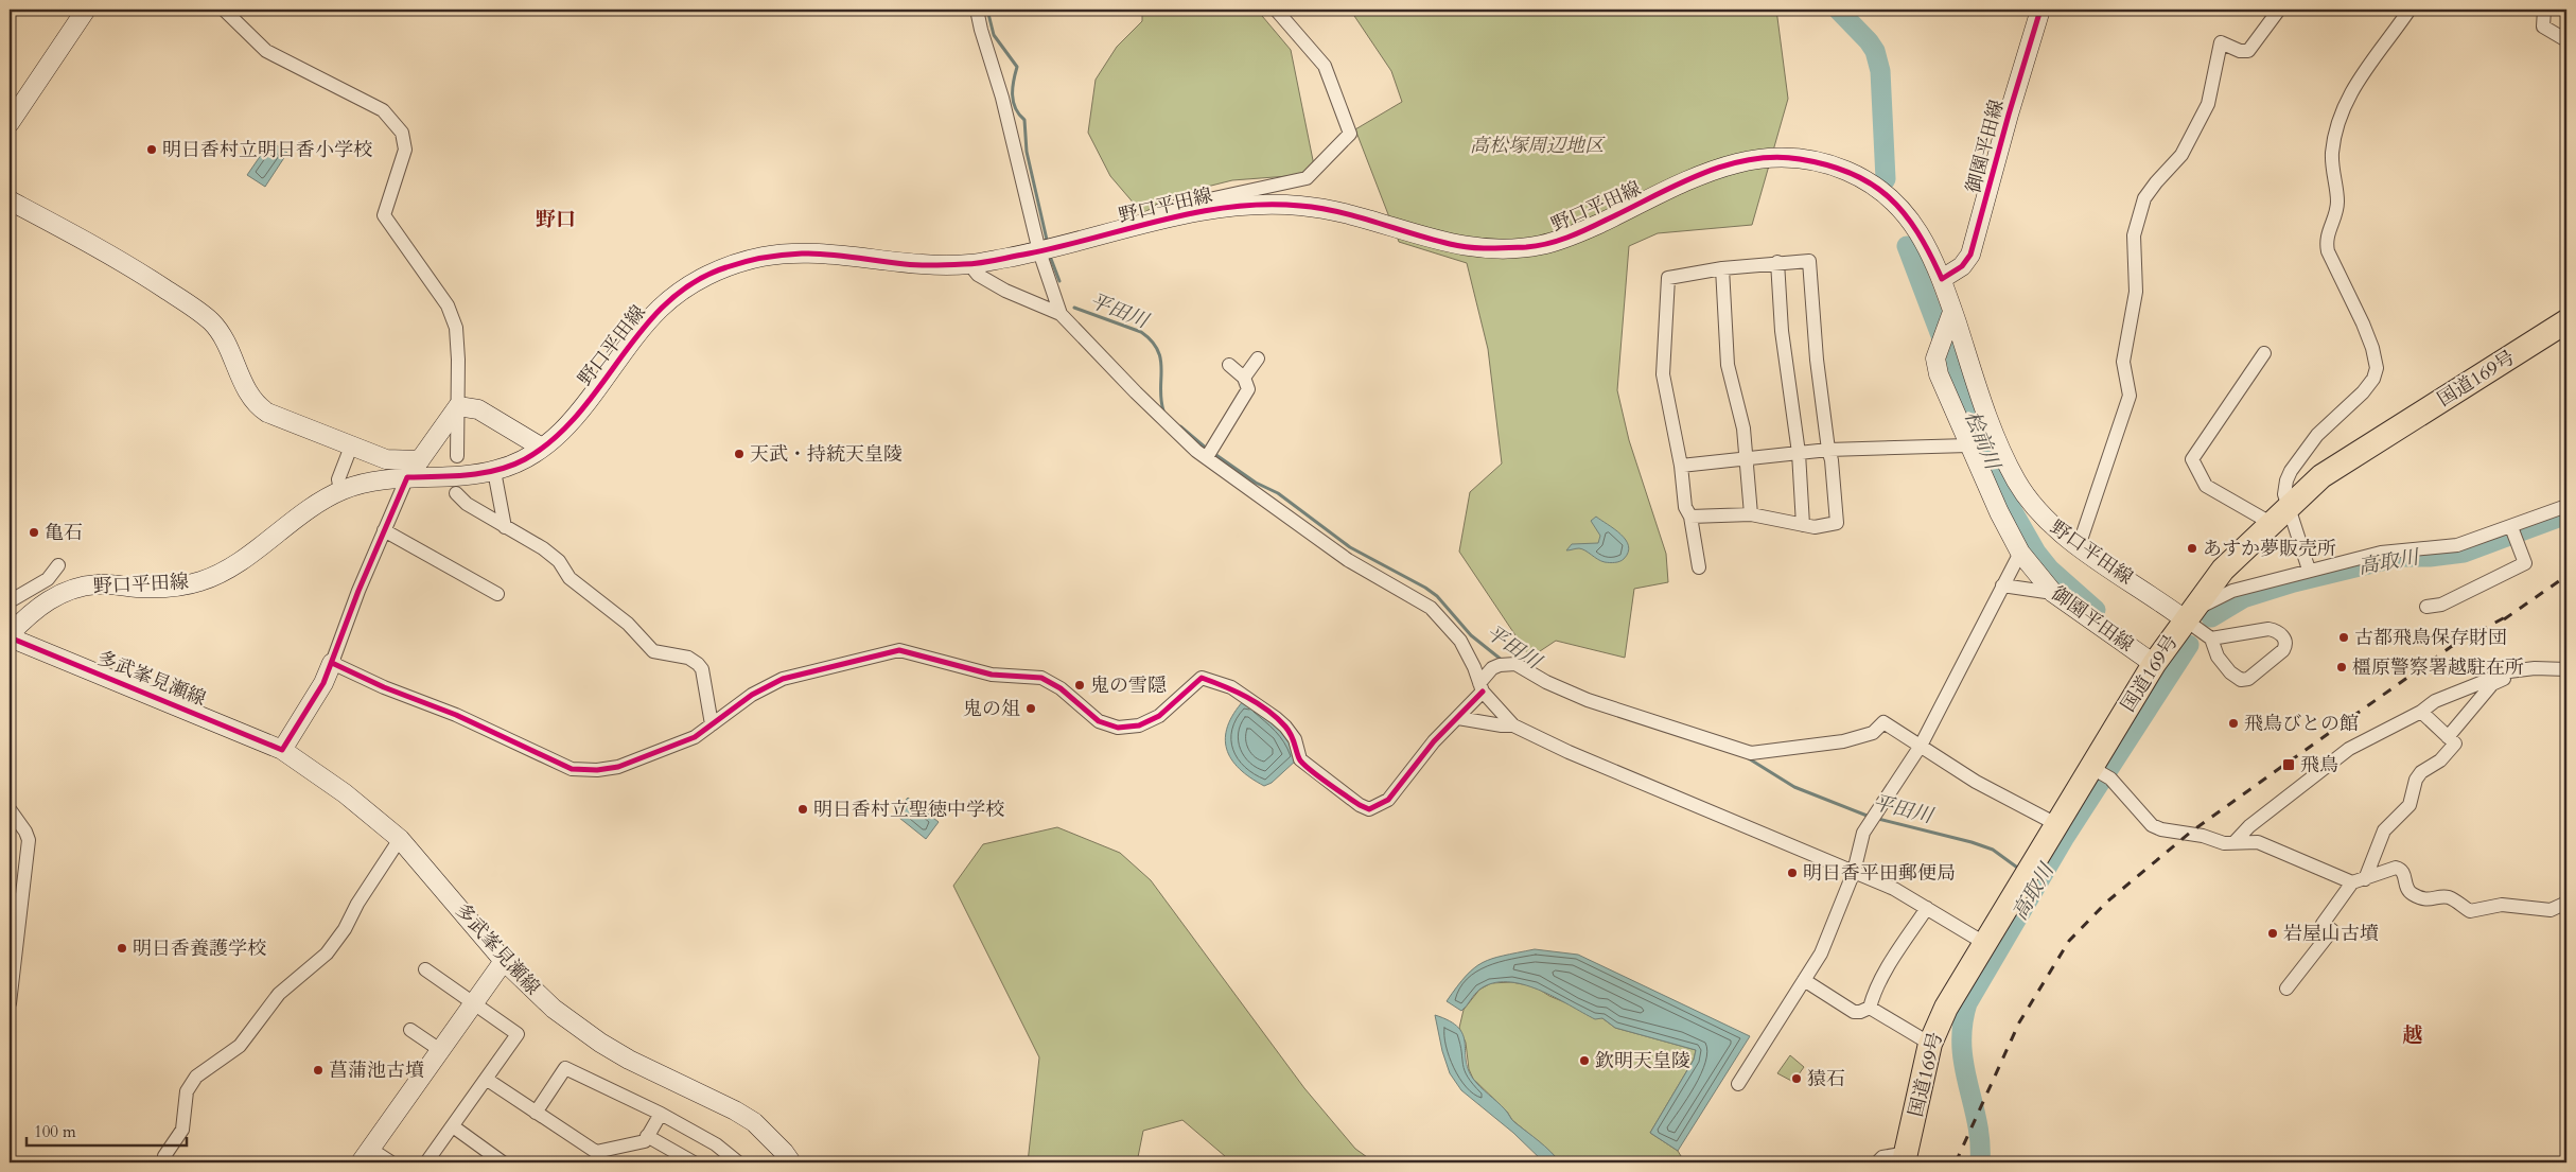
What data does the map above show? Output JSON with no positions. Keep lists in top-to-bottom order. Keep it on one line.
{"streets":{"highway":["国道169号"],"main road":["御園平田線","野口平田線","多武峯見瀬線"]},"crossings":[["御園平田線","野口平田線"],["御園平田線","国道169号"],["野口平田線","国道169号"],["野口平田線","多武峯見瀬線"]],"districts":["野口","越"],"water":["平田川","桧前川","高取川"],"parks":["高松塚周辺地区"],"places":{"other":["明日香村立明日香小学校","天武・持統天皇陵","亀石","あすか夢販売所","古都飛鳥保存財団","橿原警察署越駐在所","鬼の雪隠","鬼の俎","飛鳥びとの館","明日香村立聖徳中学校","明日香平田郵便局","岩屋山古墳","明日香養護学校","欽明天皇陵","菖蒲池古墳","猿石"],"transit":["飛鳥"]},"scale_bar":"100 m"}
